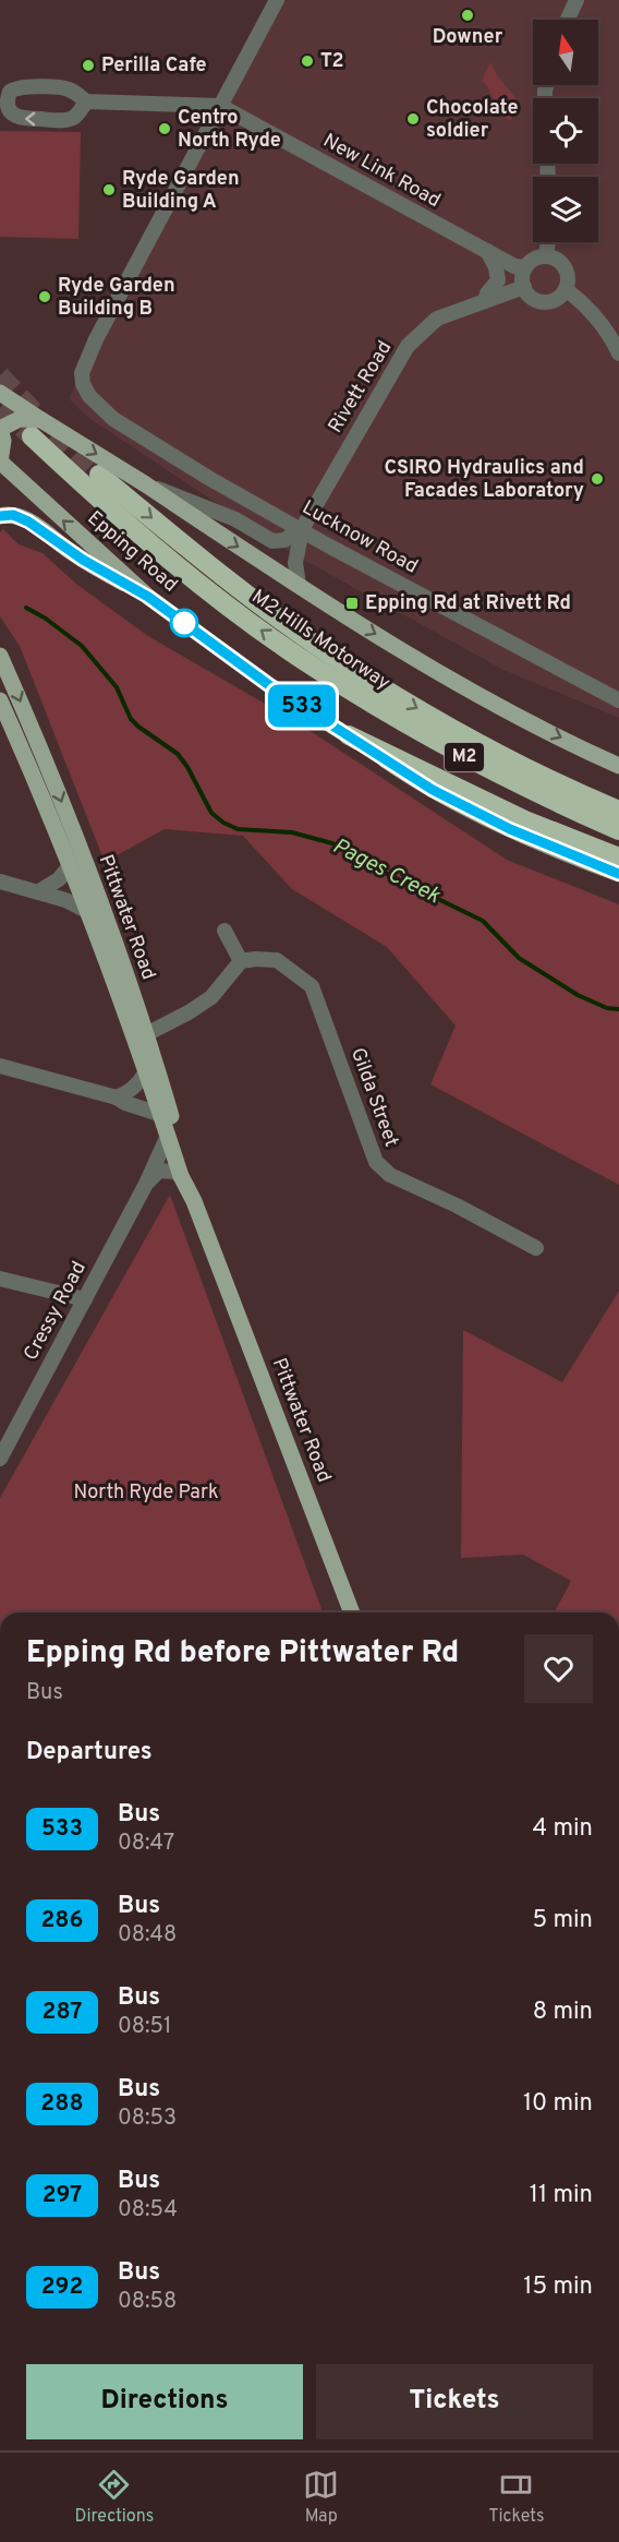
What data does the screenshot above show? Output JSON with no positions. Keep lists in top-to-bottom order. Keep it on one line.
{"streets":{"highway":["M2 Hills Motorway","M2"],"main road":["Epping Road","Pittwater Road"],"street":["New Link Road","Rivett Road","Lucknow Road","Gilda Street","Cressy Road"]},"crossings":[["New Link Road","Rivett Road"],["New Link Road","Lucknow Road"],["Rivett Road","Lucknow Road"],["Epping Road","M2"],["Pittwater Road","Cressy Road"]],"water":["Pages Creek"],"parks":["North Ryde Park"],"places":{"other":["Downer","T2","Perilla Cafe","Chocolate soldier","Centro North Ryde","Ryde Garden Building A","Ryde Garden Building B","CSIRO Hydraulics and Facades Laboratory"],"transit":["Epping Rd at Rivett Rd"]},"lines":["bus line 533"],"north":"top","page":{"on_map":"533","heading":[["Epping Rd before Pittwater Rd","Bus"],"Departures"],"list":[{"mark":"533","name":"Bus","note":"08:47","value":"4 min"},{"mark":"286","name":"Bus","note":"08:48","value":"5 min"},{"mark":"287","name":"Bus","note":"08:51","value":"8 min"},{"mark":"288","name":"Bus","note":"08:53","value":"10 min"},{"mark":"297","name":"Bus","note":"08:54","value":"11 min"},{"mark":"292","name":"Bus","note":"08:58","value":"15 min"}],"buttons":["Directions","Tickets"],"tabs":["Directions","Map","Tickets"]}}
